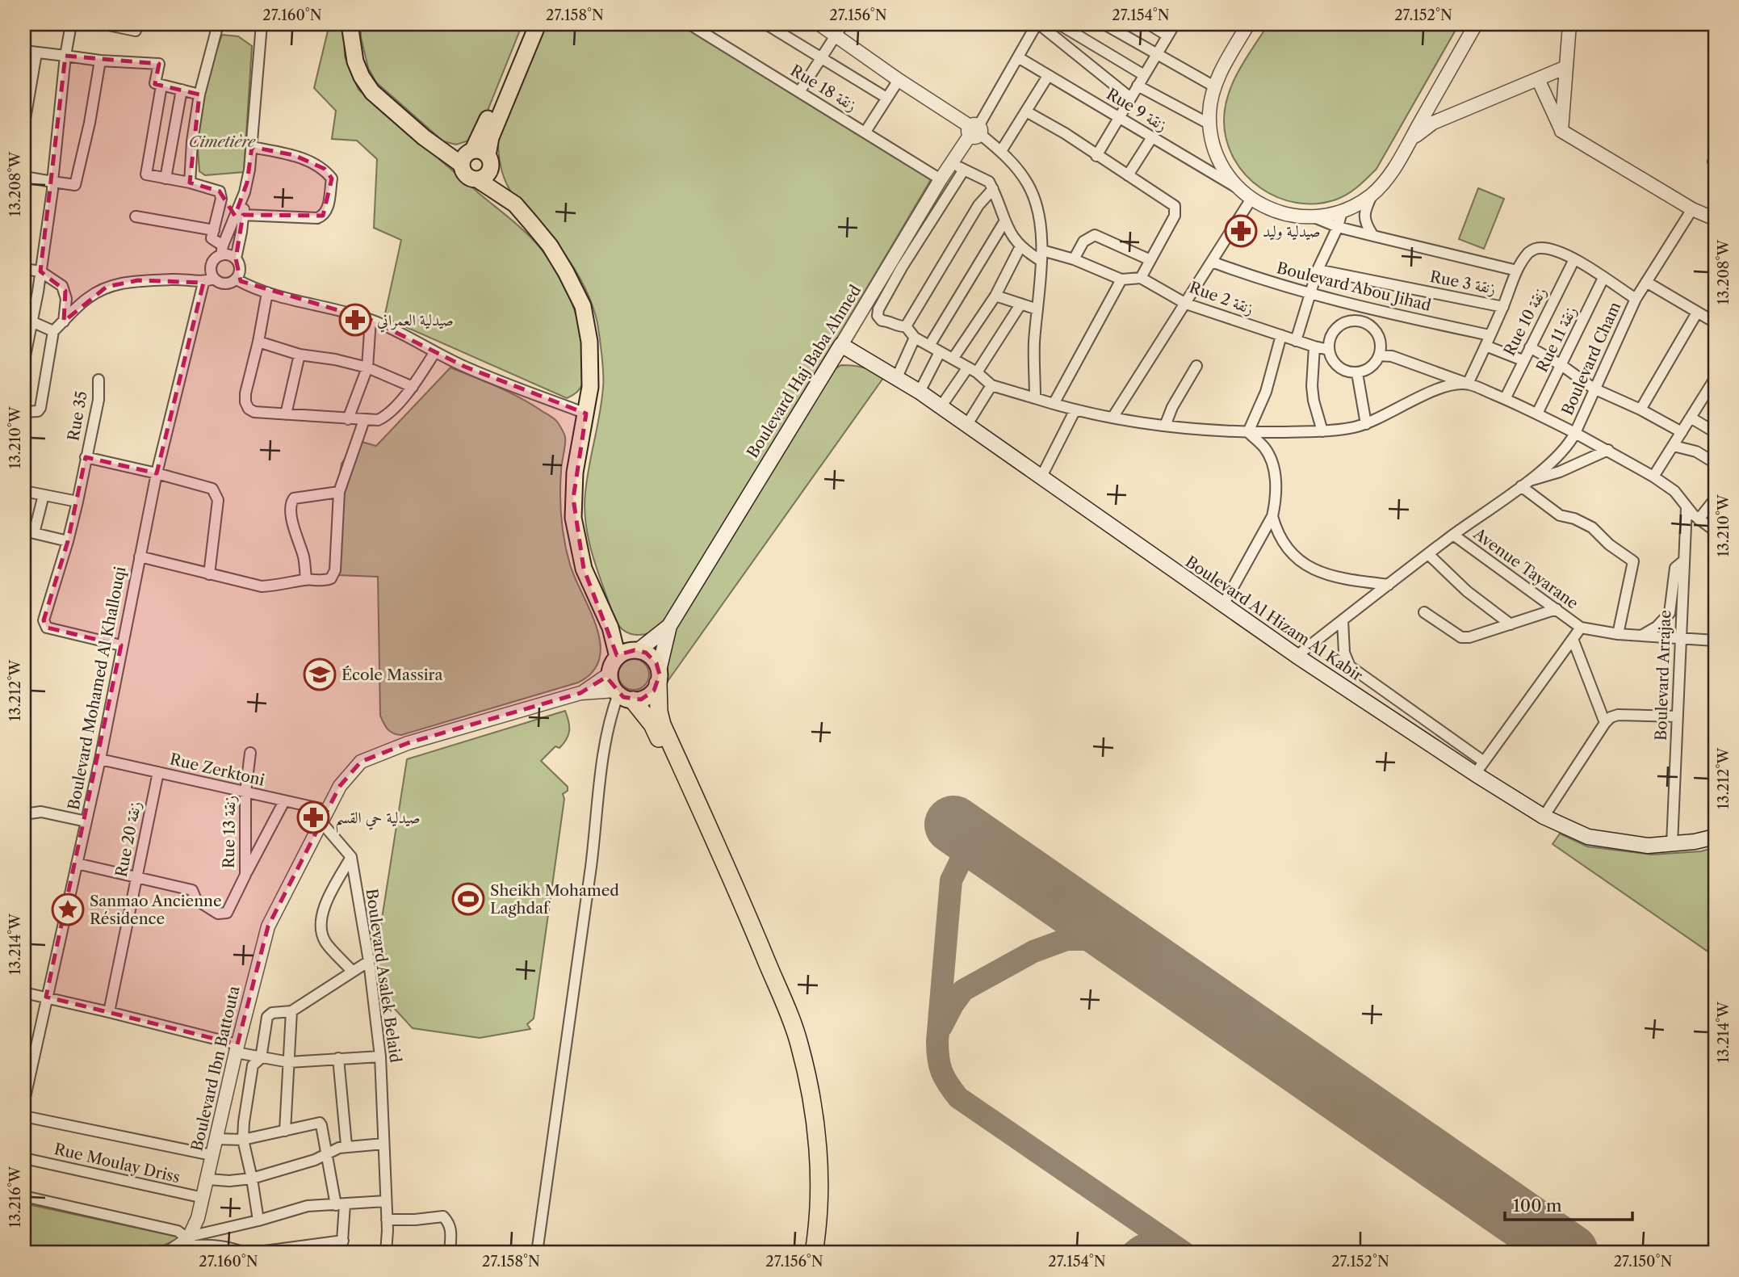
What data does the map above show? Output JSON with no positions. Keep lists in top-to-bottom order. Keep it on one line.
{"streets":{"main road":["Boulevard Haj Baba Ahmed","Boulevard Al Hizam Al Kabir"],"street":["Rue 18 زنقة","Rue 9 زنقة","Rue 3 زنقة","Boulevard Abou Jihad","Rue 2 زنقة","Rue 10 زنقة","Rue 11 زنقة","Boulevard Cham","Rue 35","Avenue Tayarane","Boulevard Arrajae","Boulevard Mohamed Al Khallouqi","Rue Zerktoni","Rue 13 زنقة","Rue 20 زنقة","Boulevard Asalek Belaid","Boulevard Ibn Battouta","Rue Moulay Driss"]},"crossings":[["Rue 18 زنقة","Boulevard Haj Baba Ahmed"],["Rue 9 زنقة","Boulevard Haj Baba Ahmed"],["Boulevard Cham","Boulevard Arrajae"],["Boulevard Haj Baba Ahmed","Boulevard Al Hizam Al Kabir"],["Rue 35","Boulevard Mohamed Al Khallouqi"],["Avenue Tayarane","Boulevard Arrajae"],["Boulevard Al Hizam Al Kabir","Boulevard Arrajae"],["Boulevard Mohamed Al Khallouqi","Rue Zerktoni"],["Rue Zerktoni","Rue 13 زنقة"],["Rue Zerktoni","Rue 20 زنقة"],["Rue Zerktoni","Boulevard Ibn Battouta"],["Rue 13 زنقة","Rue 20 زنقة"],["Boulevard Ibn Battouta","Rue Moulay Driss"]],"parks":["Cimetière"],"places":{"pharmacy":["صيدلية وليد","صيدلية العمراني","صيدلية حي القسم"],"school or university":["École Massira"],"sports":["Sheikh Mohamed Laghdaf"],"place":["Sanmao Ancienne Résidence"]},"scale_bar":"100 m","coordinates":["27.160°N","27.158°N","27.156°N","27.154°N","27.152°N","13.208°W","13.210°W","13.212°W","13.214°W","13.216°W","27.150°N"]}
